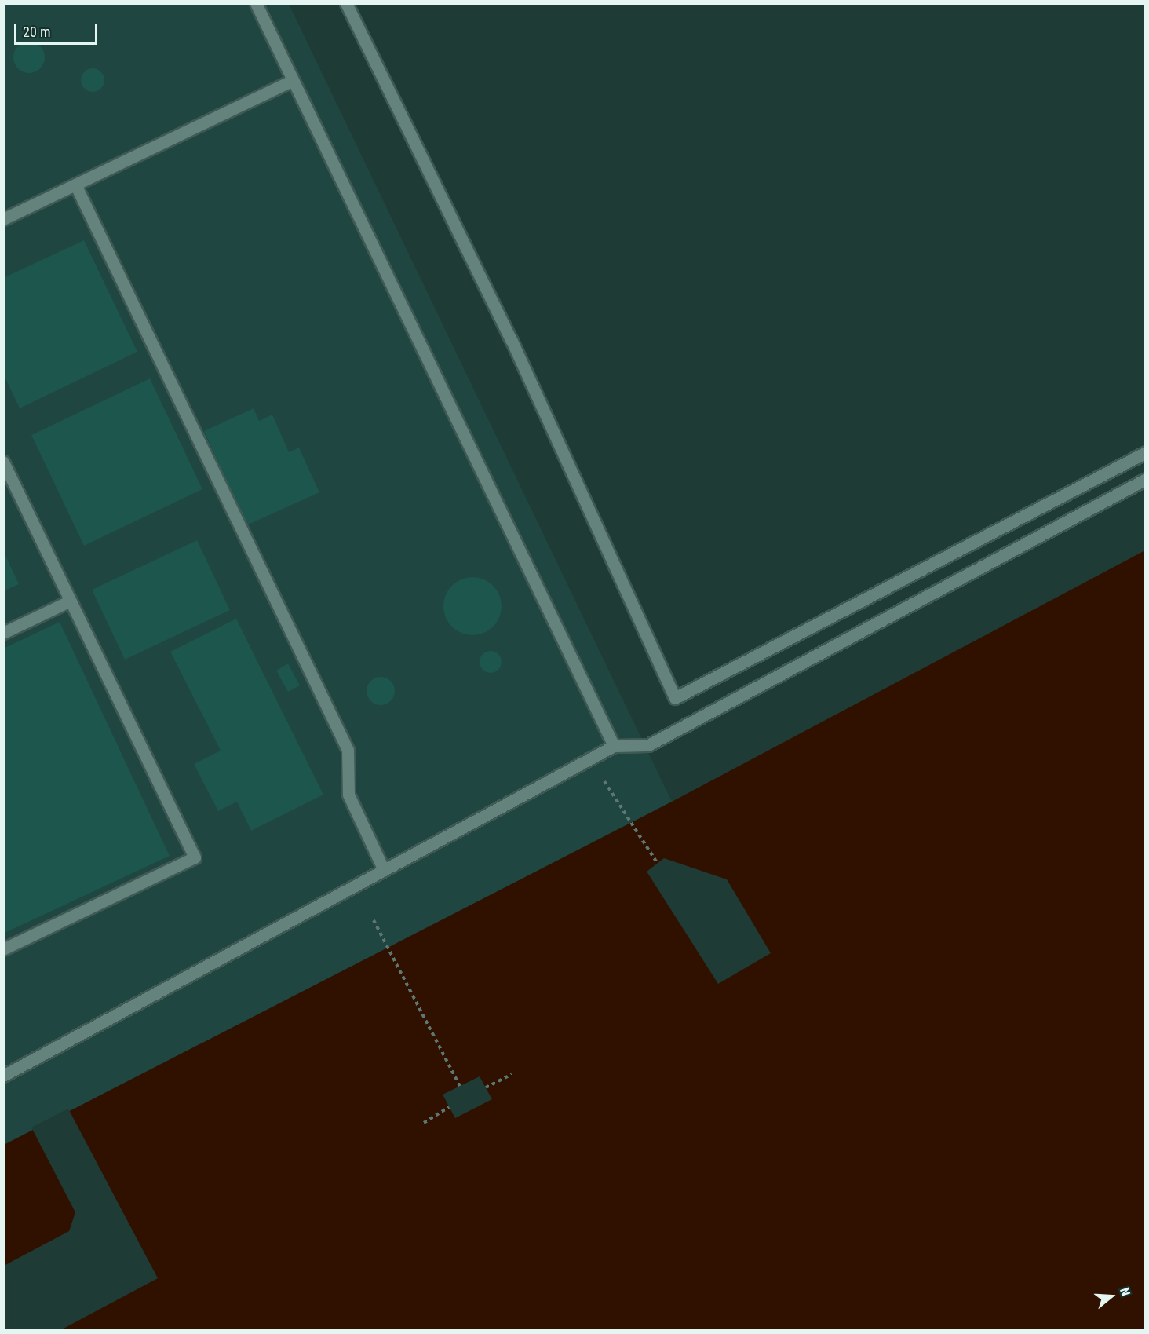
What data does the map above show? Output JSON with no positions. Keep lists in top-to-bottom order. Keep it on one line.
{"scale_bar":"20 m","north":"right"}
